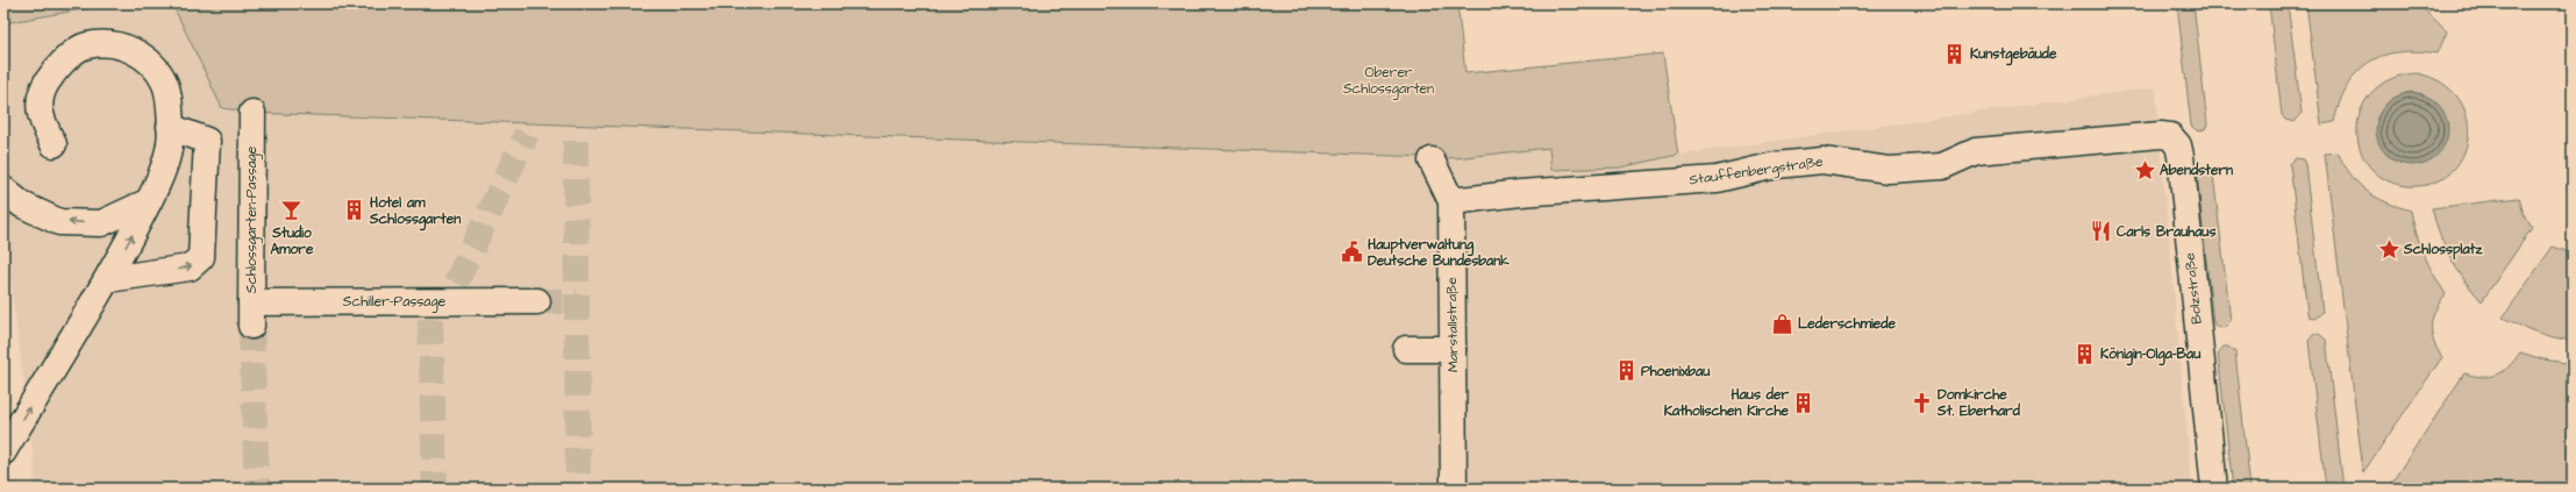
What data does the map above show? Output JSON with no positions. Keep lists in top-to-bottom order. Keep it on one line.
{"streets":{"street":["Stauffenbergstraße","Schlossgarten-Passage","Bolzstraße","Schiller-Passage","Marstallstraße"]},"crossings":[["Stauffenbergstraße","Bolzstraße"],["Stauffenbergstraße","Marstallstraße"],["Schlossgarten-Passage","Schiller-Passage"]],"parks":["Oberer Schlossgarten"],"places":{"building":["Kunstgebäude","Hotel am Schlossgarten","Königin-Olga-Bau","Phoenixbau","Haus der Katholischen Kirche"],"place":["Abendstern","Schlossplatz"],"bar":["Studio Amore"],"restaurant":["Carls Brauhaus"],"public building":["Hauptverwaltung Deutsche Bundesbank"],"shop":["Lederschmiede"],"church":["Domkirche St. Eberhard"]}}
